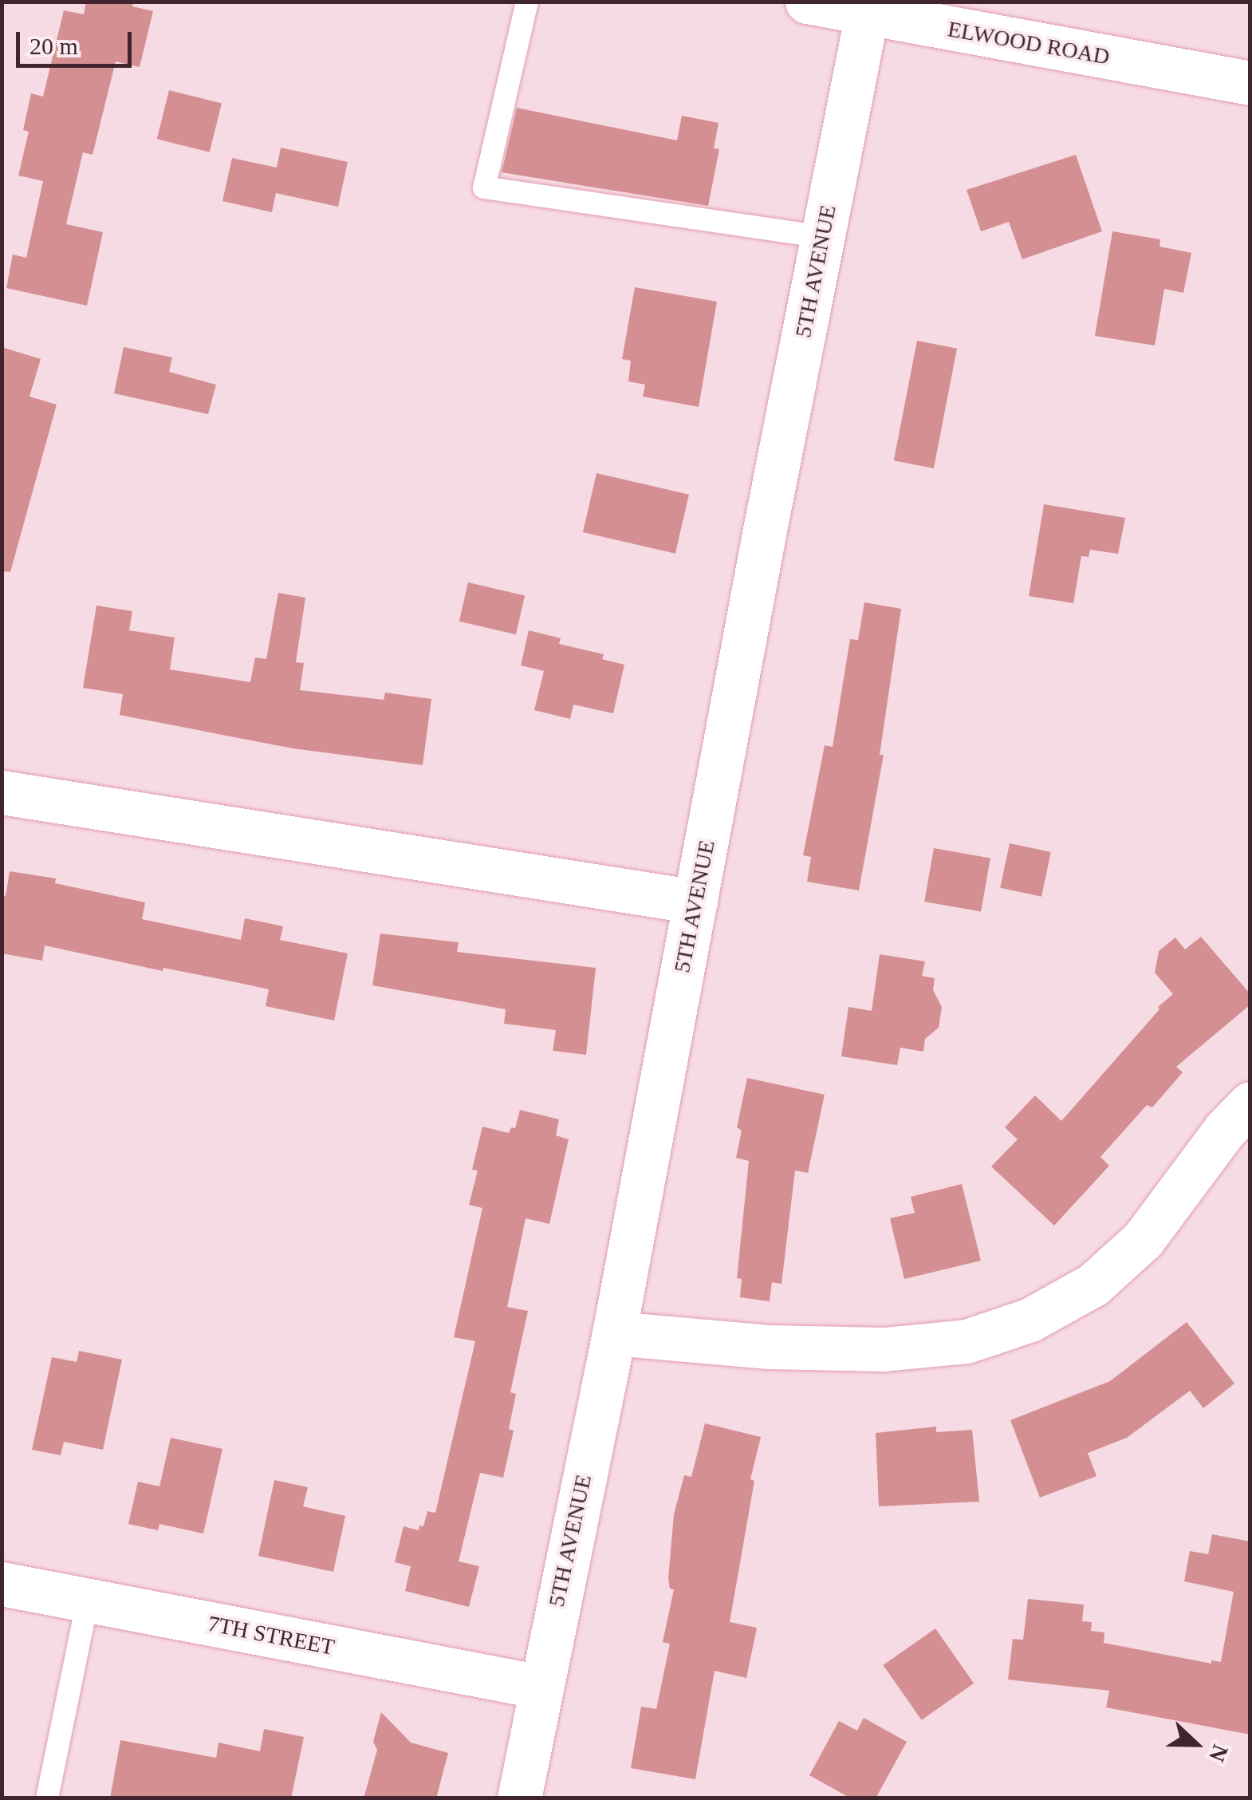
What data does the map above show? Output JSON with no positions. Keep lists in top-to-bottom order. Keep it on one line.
{"streets":{"street":["ELWOOD ROAD","5TH AVENUE","7TH STREET"]},"crossings":[["ELWOOD ROAD","5TH AVENUE"],["5TH AVENUE","7TH STREET"]],"scale_bar":"20 m","north":"right"}
